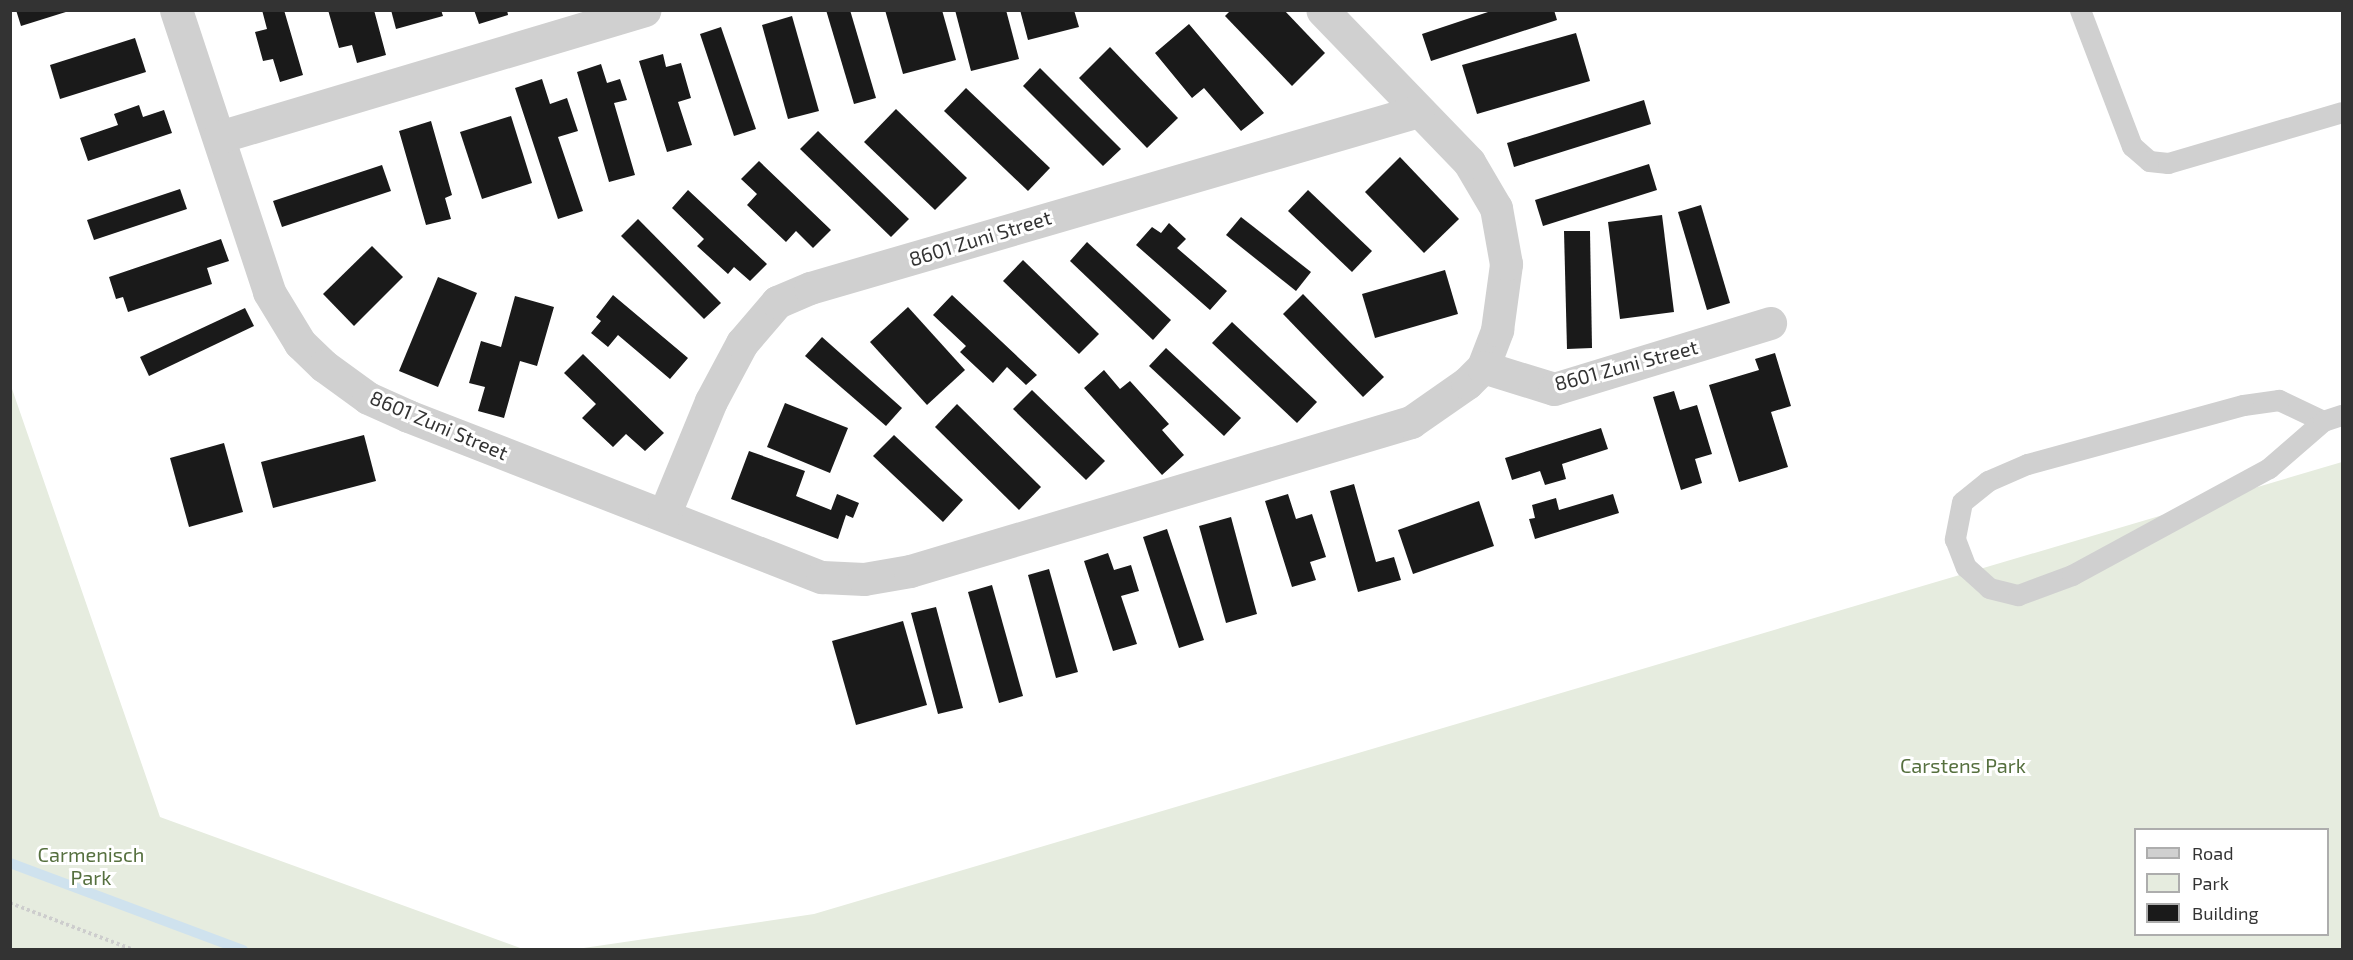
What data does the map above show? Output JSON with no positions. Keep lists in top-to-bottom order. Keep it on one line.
{"streets":{"street":["8601 Zuni Street"]},"parks":["Carstens Park","Carmenisch Park"],"legend":["Road","Park","Building"]}
